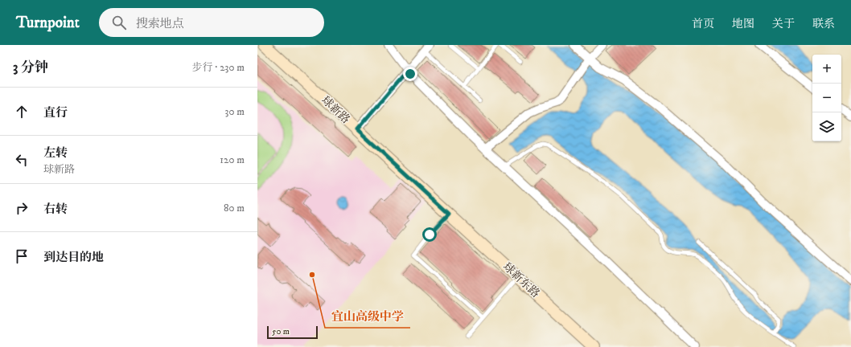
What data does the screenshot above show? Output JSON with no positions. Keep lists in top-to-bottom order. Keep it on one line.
{"streets":{"street":["球新路","球新东路"]},"crossings":[["球新路","球新东路"]],"places":["宜山高级中学"],"scale_bar":"50 m","page":{"header":"Turnpoint","search":"搜索地点","nav":["首页","地图","关于","联系"],"heading":["3 分钟","步行 · 230 m"],"map_buttons":["+","−"],"list":[["直行","30 m"],["左转","球新路","120 m"],["右转","80 m"],"到达目的地"],"scale":"50 m"}}
